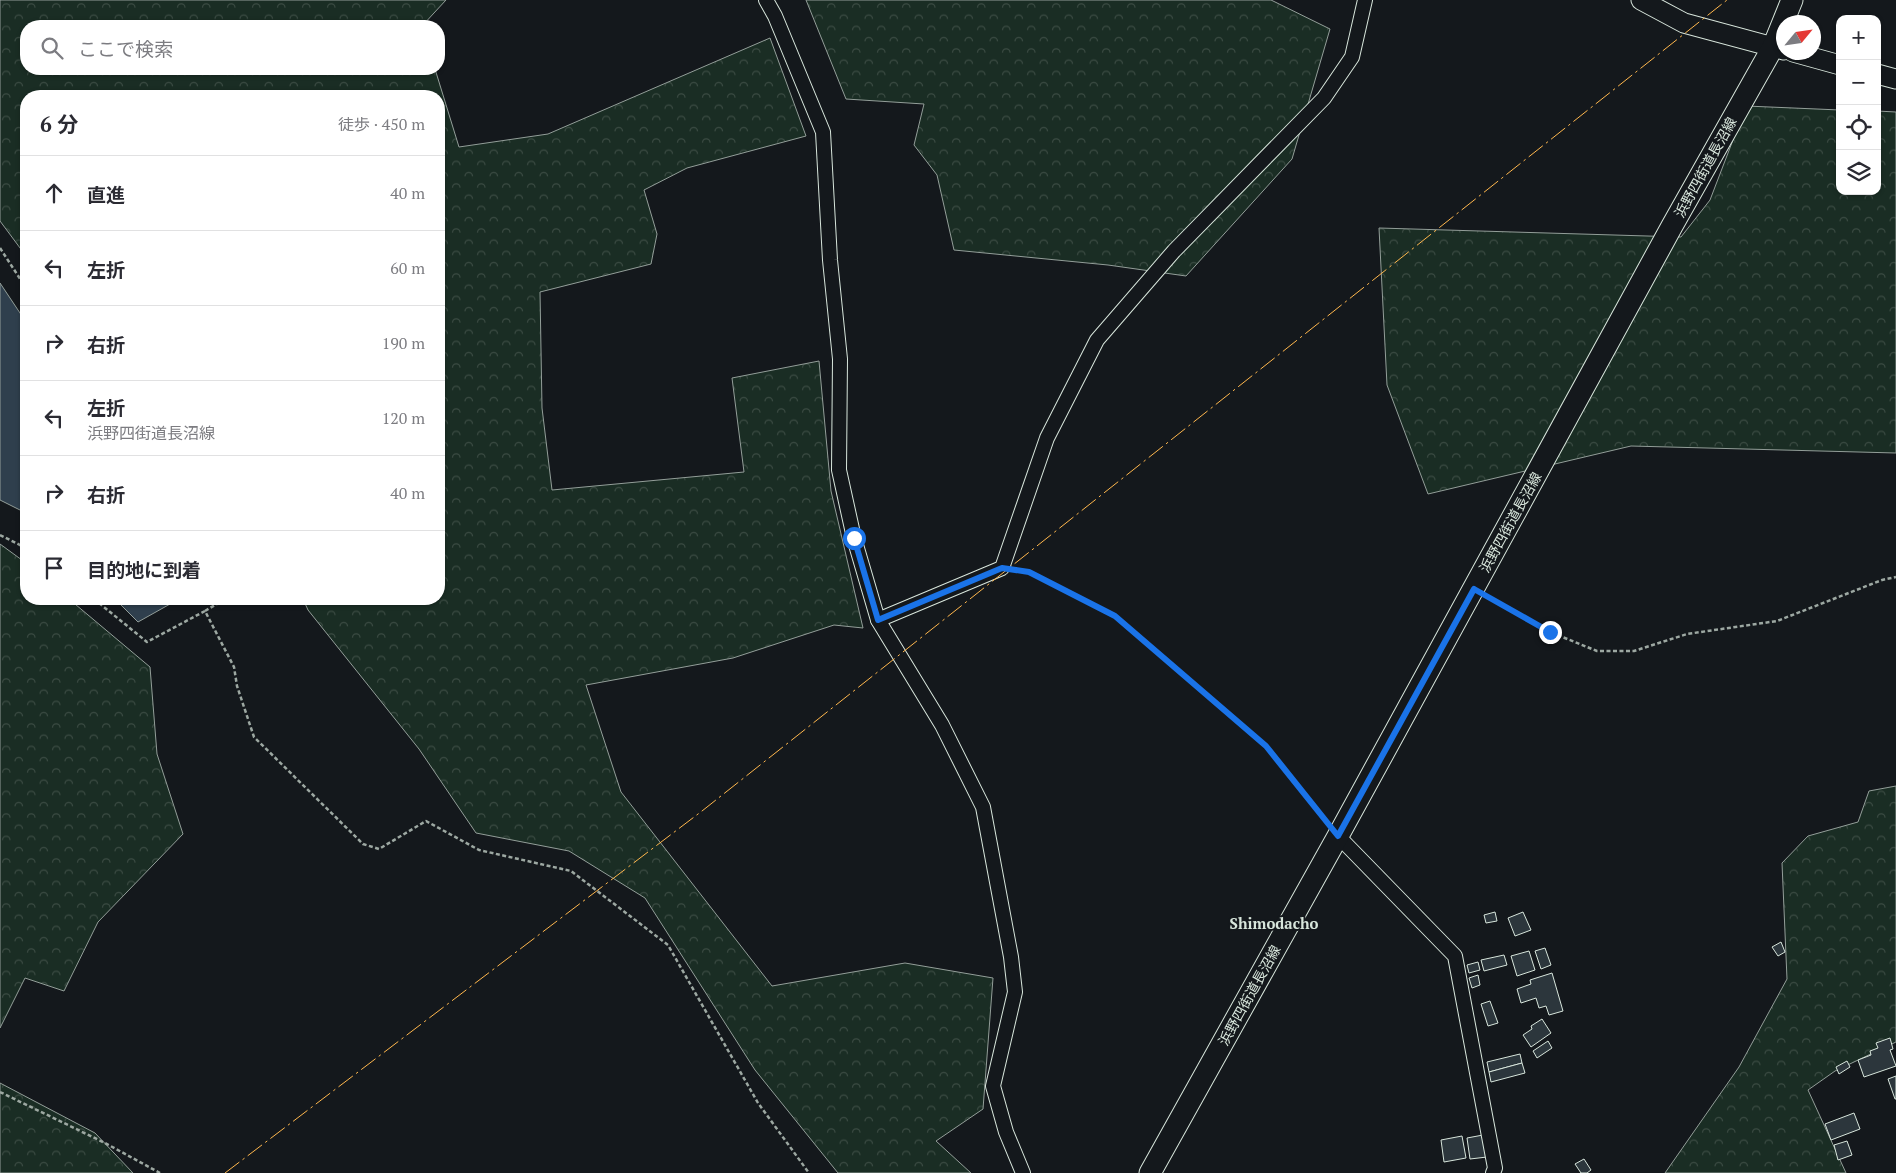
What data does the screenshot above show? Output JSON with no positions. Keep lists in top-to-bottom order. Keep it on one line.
{"streets":{"main road":["浜野四街道長沼線"]},"districts":["Shimodacho"],"north":"top right","page":{"map_buttons":["+","−"],"search":"ここで検索","heading":["6 分","徒歩 · 450 m"],"list":[["直進","40 m"],["左折","60 m"],["右折","190 m"],["左折","浜野四街道長沼線","120 m"],["右折","40 m"],"目的地に到着"]}}
